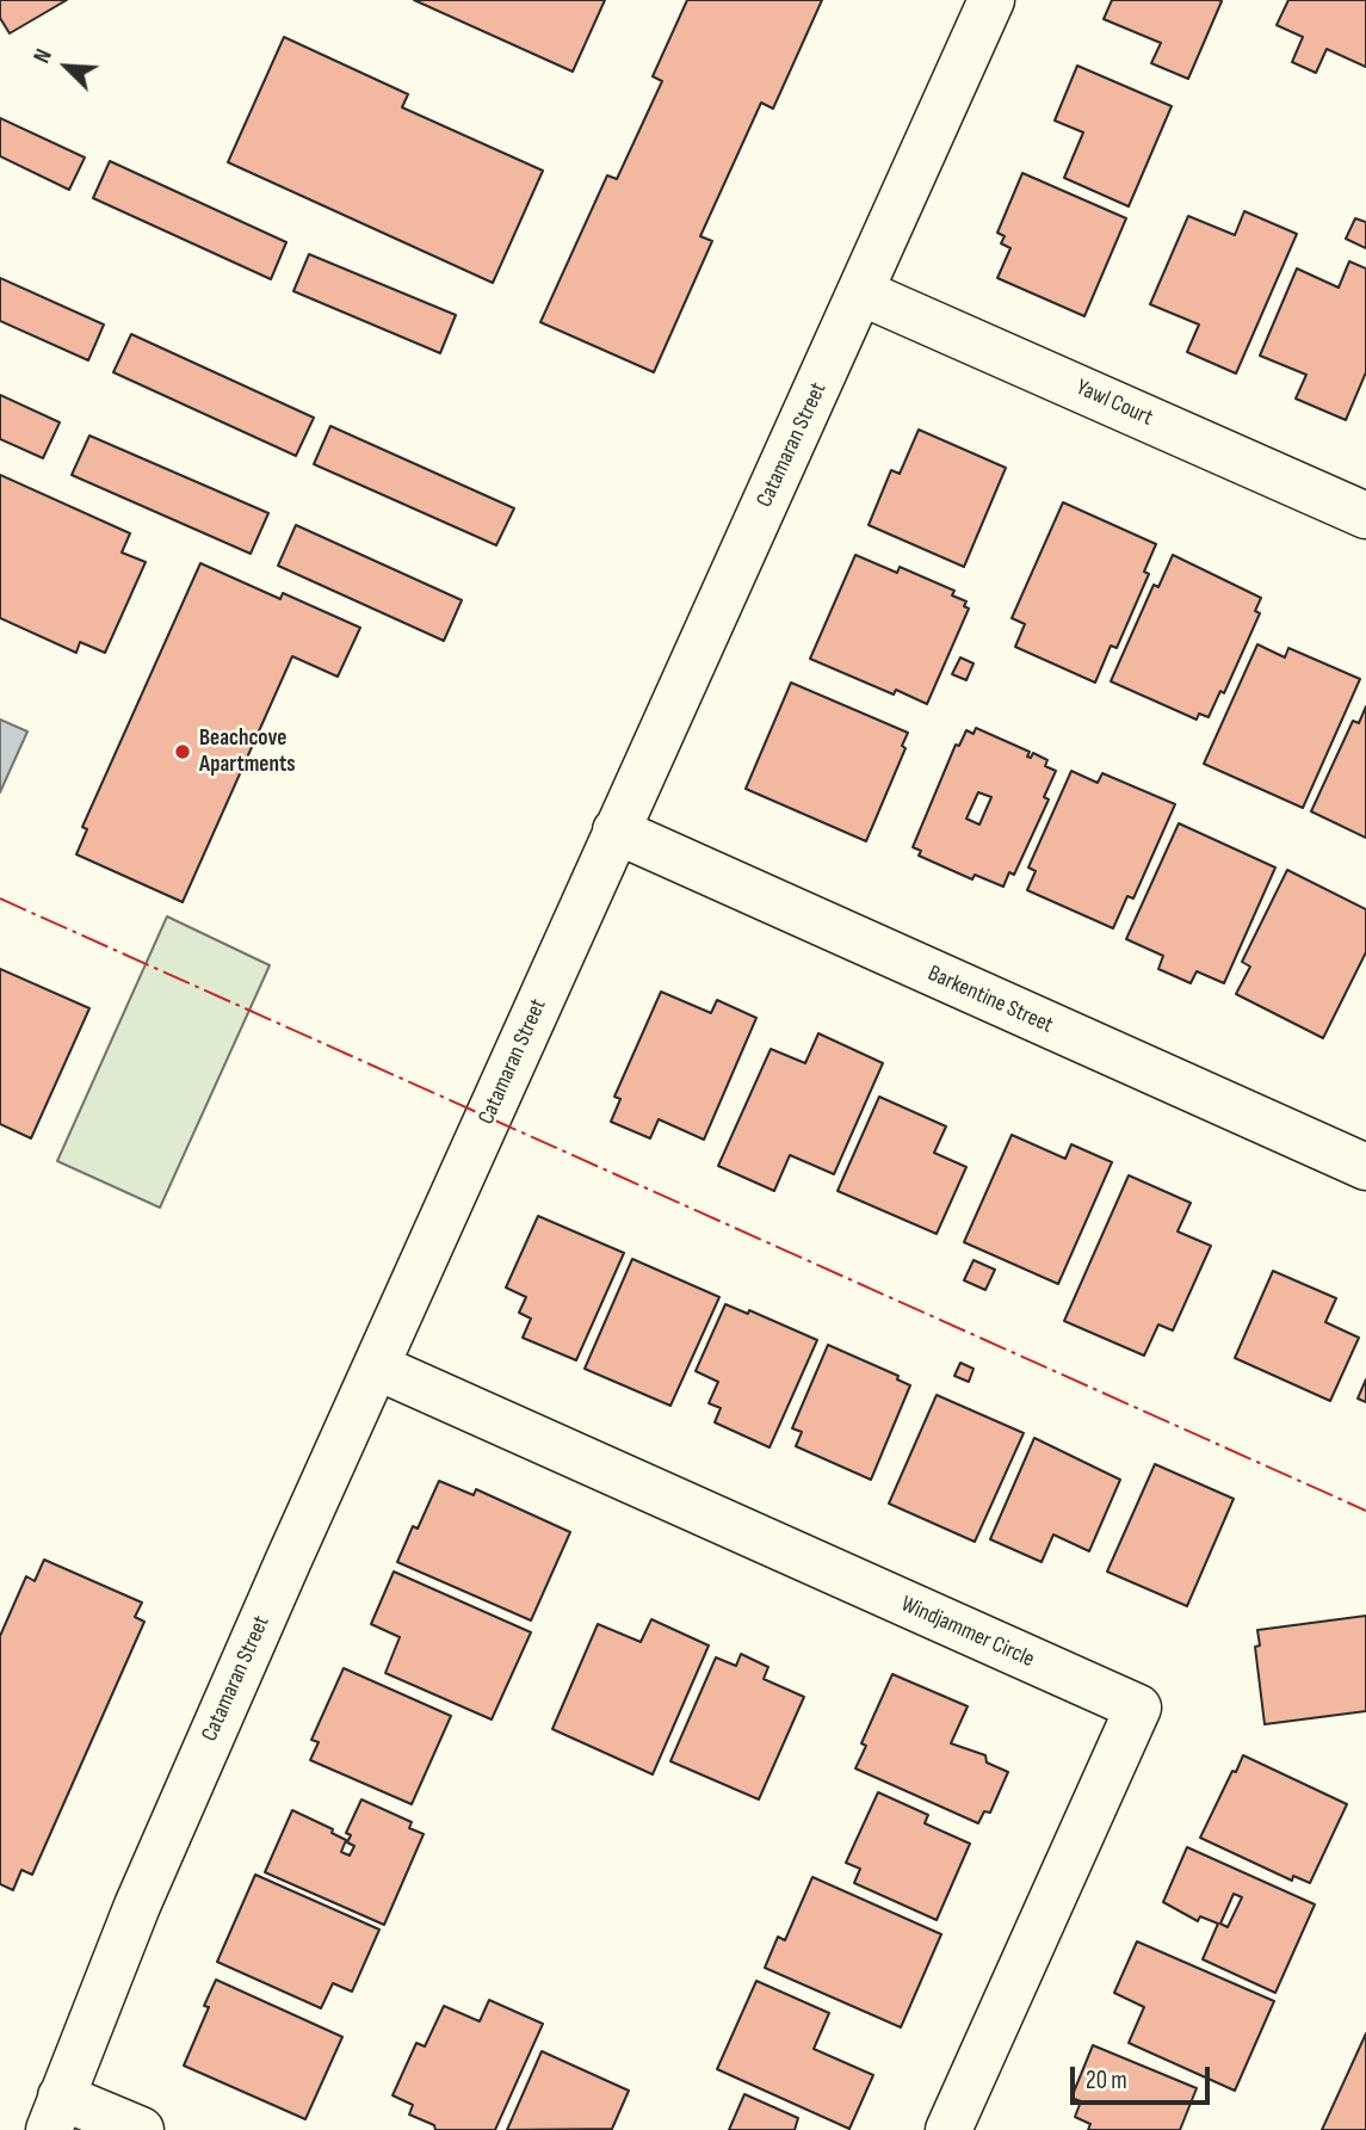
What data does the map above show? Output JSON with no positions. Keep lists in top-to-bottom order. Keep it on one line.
{"streets":{"street":["Yawl Court","Catamaran Street","Barkentine Street","Windjammer Circle"]},"crossings":[["Yawl Court","Catamaran Street"],["Catamaran Street","Barkentine Street"],["Catamaran Street","Windjammer Circle"]],"places":["Beachcove Apartments"],"scale_bar":"20 m","north":"top left"}
